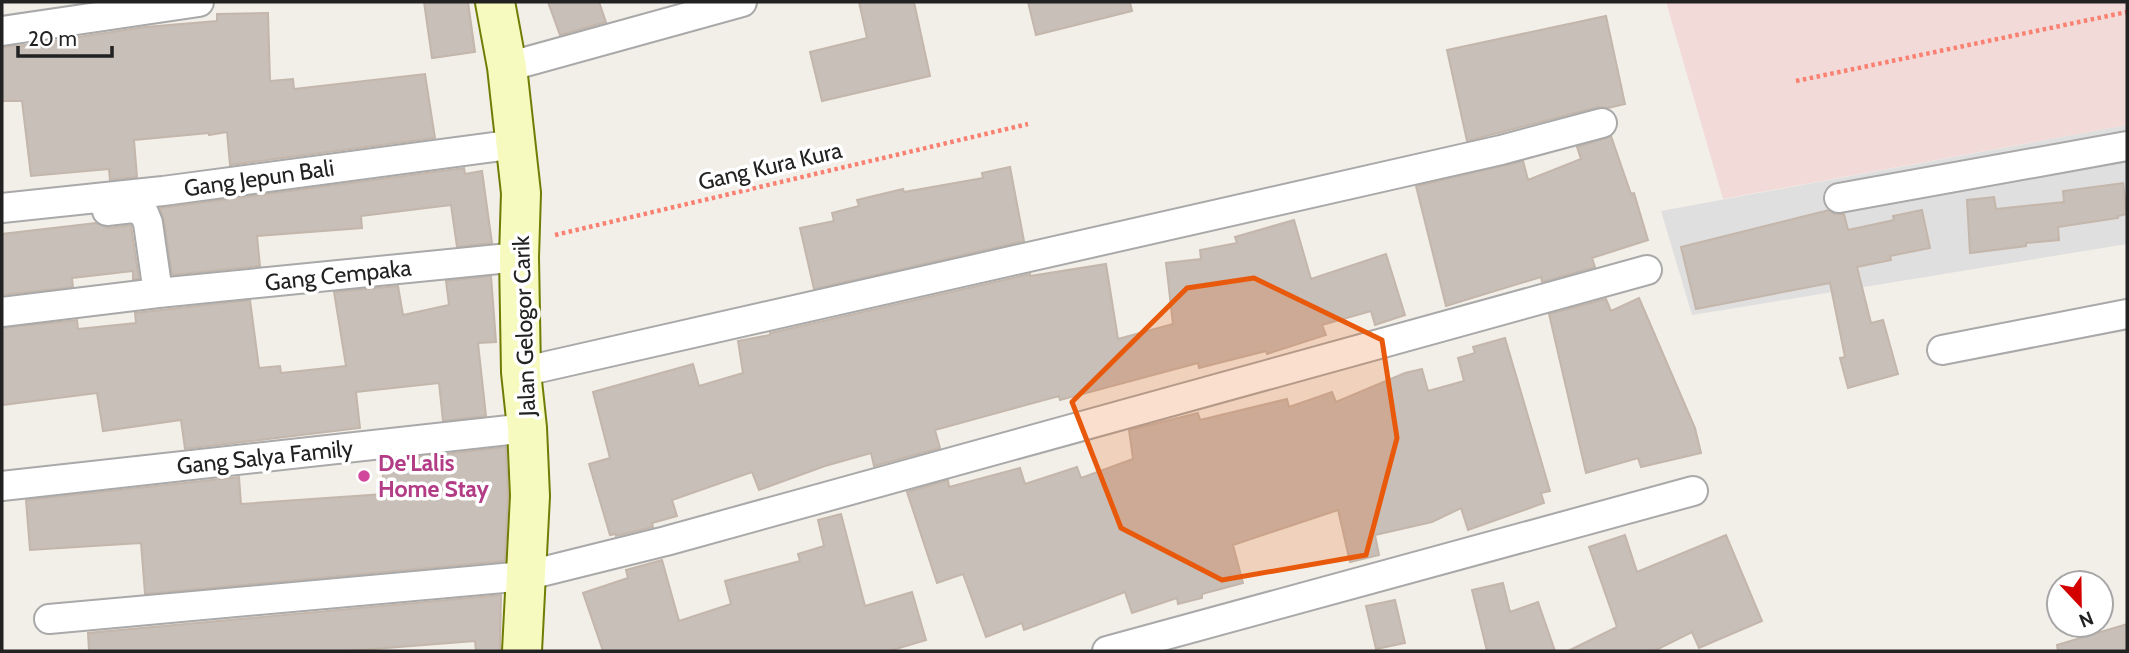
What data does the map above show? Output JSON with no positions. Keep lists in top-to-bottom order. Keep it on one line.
{"streets":{"street":["Gang Jepun Bali","Gang Cempaka","Jalan Gelogor Carik","Gang Salya Family"],"path":["Gang Kura Kura"]},"crossings":[["Gang Kura Kura","Gang Cempaka"],["Gang Kura Kura","Jalan Gelogor Carik"],["Gang Jepun Bali","Jalan Gelogor Carik"],["Gang Cempaka","Jalan Gelogor Carik"],["Jalan Gelogor Carik","Gang Salya Family"]],"places":["De'Lalis Home Stay"],"scale_bar":"20 m","north":"bottom"}
